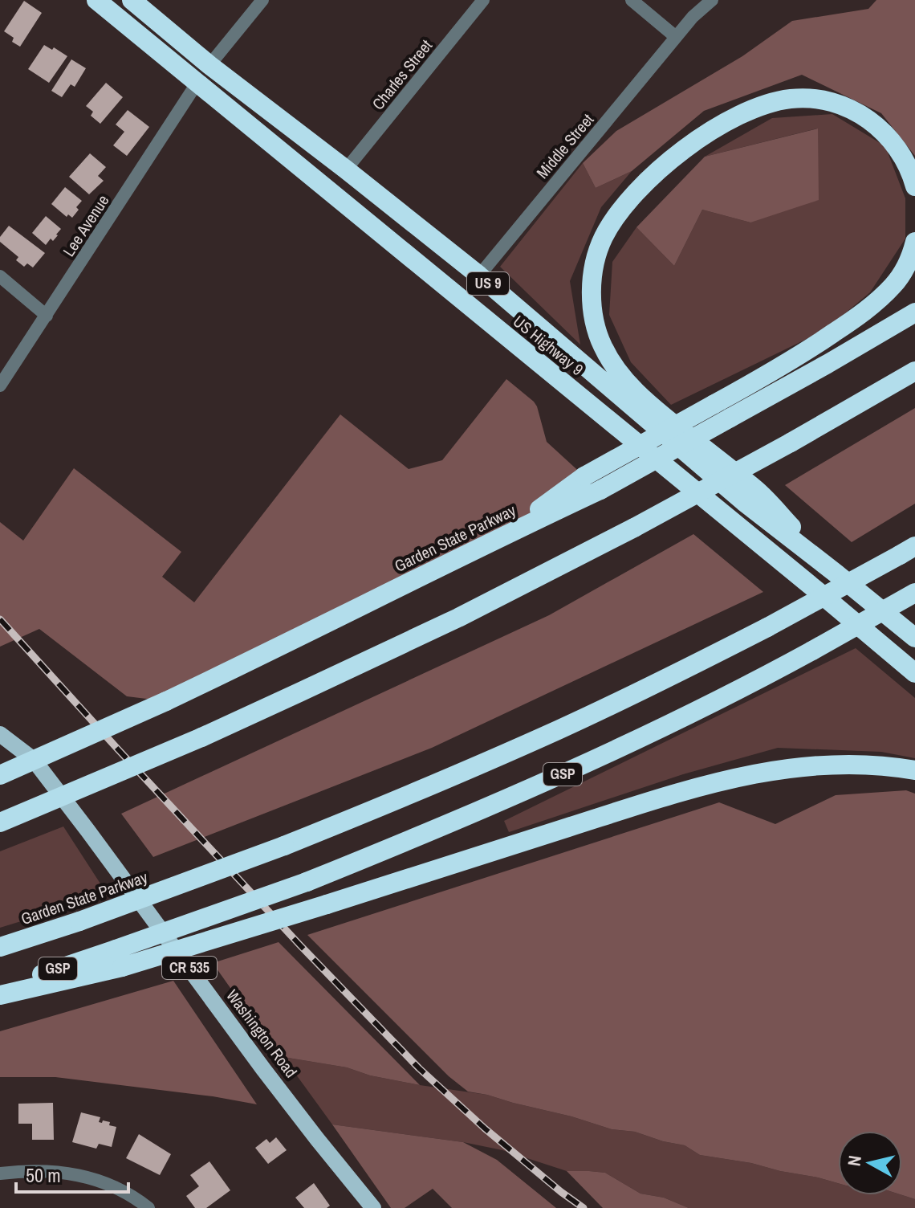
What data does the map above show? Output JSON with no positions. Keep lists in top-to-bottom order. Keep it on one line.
{"streets":{"highway":["US 9","US Highway 9","Garden State Parkway","GSP"],"main road":["CR 535","Washington Road"],"street":["Charles Street","Middle Street","Lee Avenue"]},"crossings":[["Charles Street","US Highway 9"],["Middle Street","US Highway 9"],["Lee Avenue","US Highway 9"]],"scale_bar":"50 m","north":"left"}
